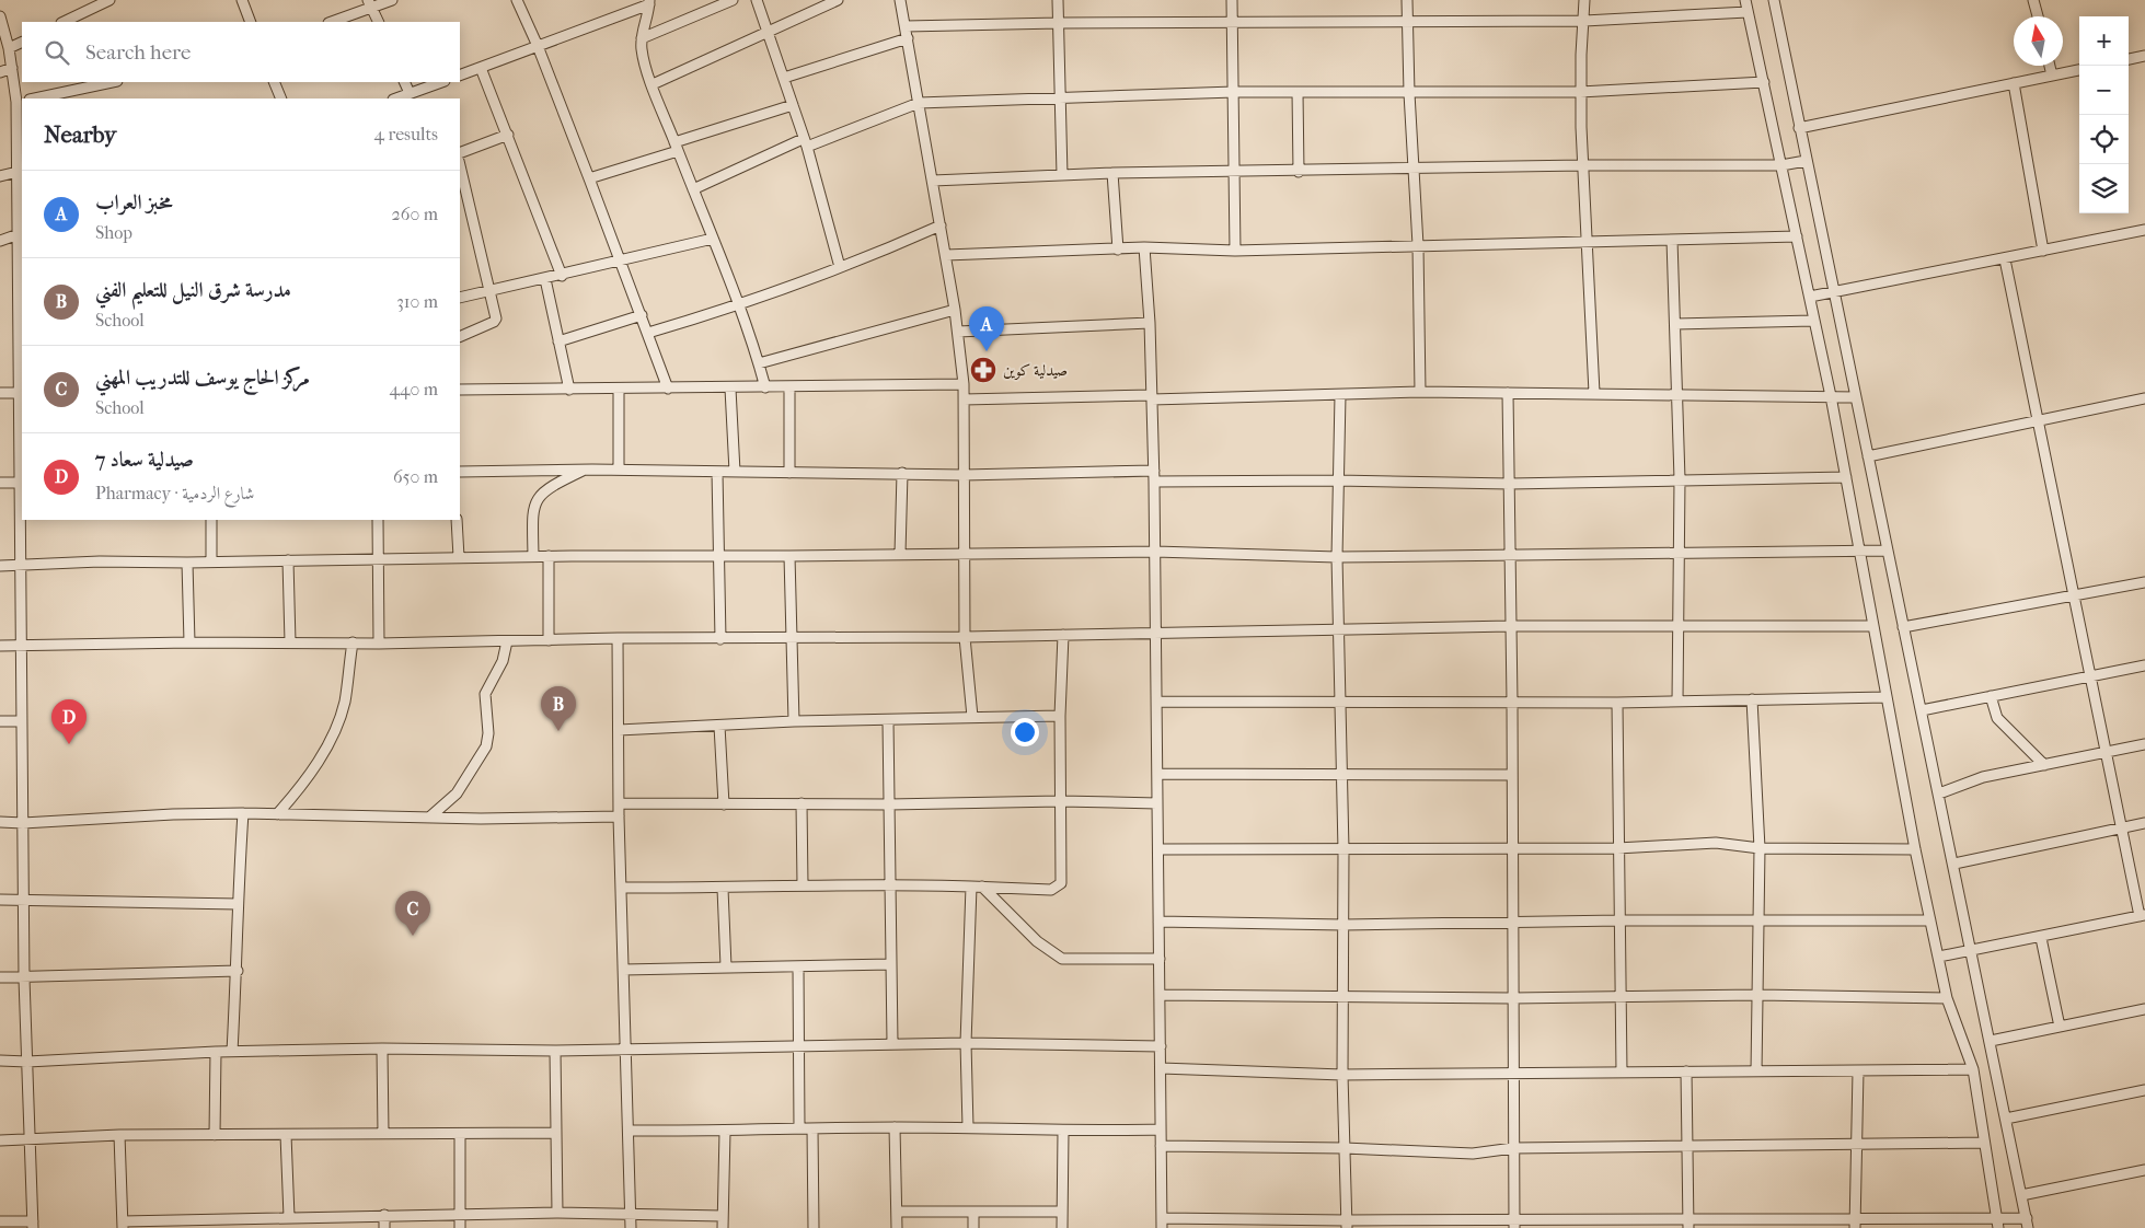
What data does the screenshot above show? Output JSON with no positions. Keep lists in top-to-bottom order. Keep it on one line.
{"places":{"pharmacy":["صيدلية كوين"]},"north":"top","page":{"map_buttons":["+","−"],"search":"Search here","heading":["Nearby","4 results"],"list":[{"mark":"A","name":"مخبز العراب","note":"Shop","value":"260 m"},{"mark":"B","name":"مدرسة شرق النيل للتعليم الفني","note":"School","value":"310 m"},{"mark":"C","name":"مركز الحاج يوسف للتدريب المهني","note":"School","value":"440 m"},{"mark":"D","name":"صيدلية سعاد 7","note":"Pharmacy · شارع الردمية","value":"650 m"}],"pins":["A","B","D","C"]}}
